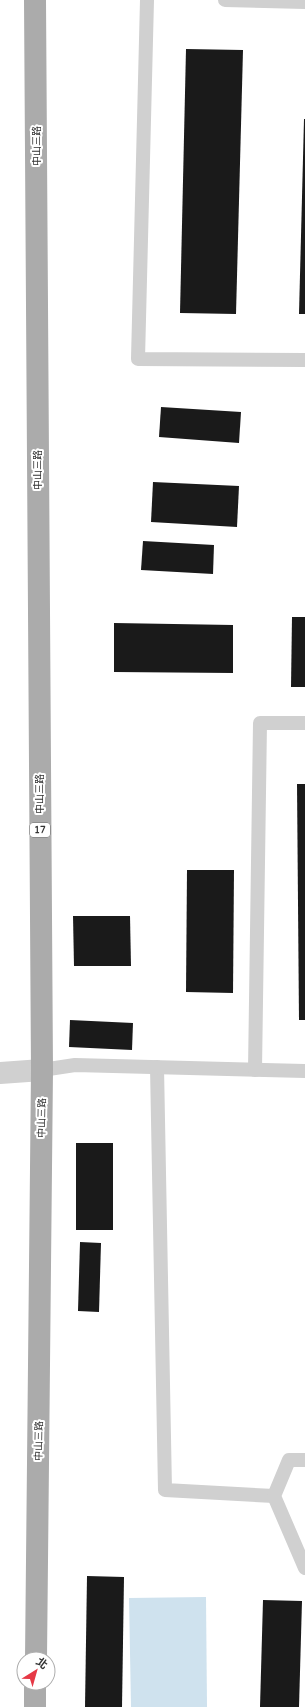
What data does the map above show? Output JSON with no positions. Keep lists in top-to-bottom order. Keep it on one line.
{"streets":{"main road":["中山三路","17"]},"north":"top right"}
